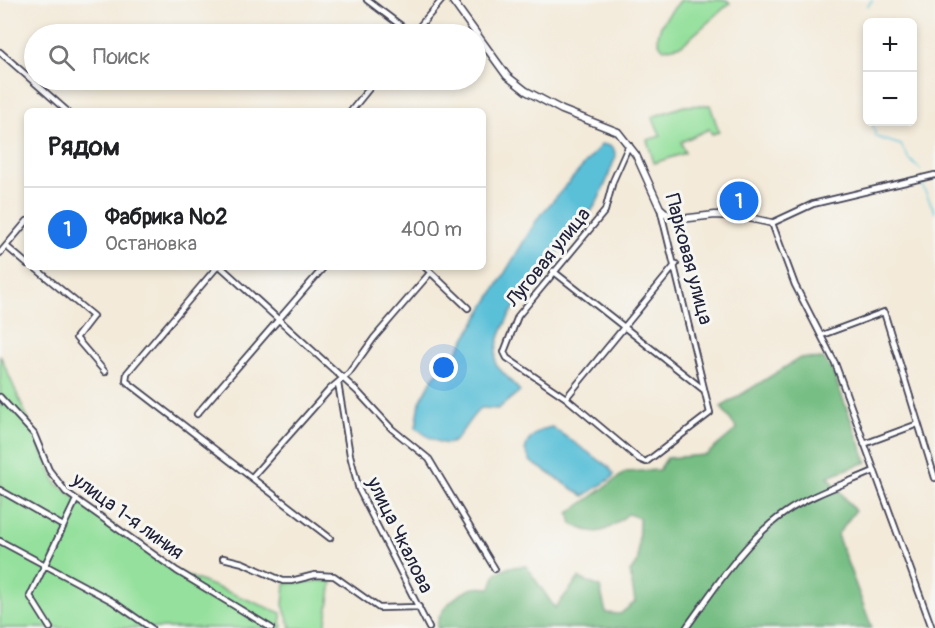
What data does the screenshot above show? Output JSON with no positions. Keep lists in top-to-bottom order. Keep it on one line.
{"streets":{"street":["Луговая улица","Парковая улица","улица 1-я линия","улица Чкалова"]},"crossings":[["Луговая улица","Парковая улица"]],"page":{"map_buttons":["+","−"],"search":"Поиск","heading":"Рядом","pins":"1","list":[{"mark":"1","name":"Фабрика №2","note":"Остановка","value":"400 m"}]}}
